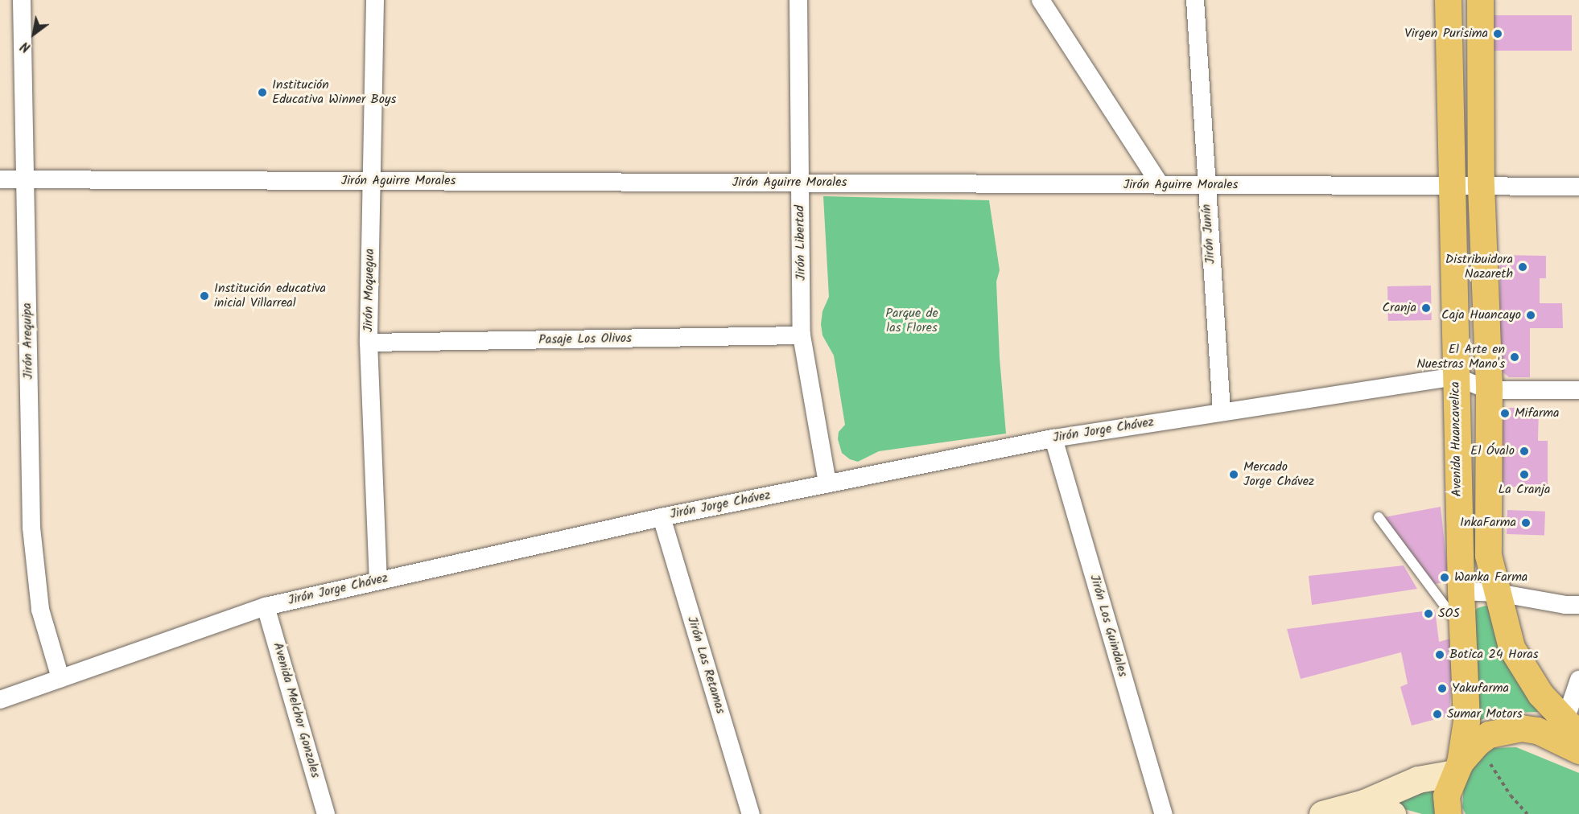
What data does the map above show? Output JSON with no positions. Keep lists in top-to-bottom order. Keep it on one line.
{"streets":{"highway":["Avenida Huancavelica"],"street":["Jirón Aguirre Morales","Jirón Junín","Jirón Libertad","Jirón Moquegua","Pasaje Los Olivos","Jirón Arequipa","Jirón Jorge Chávez","Jirón Los Guindales","Jirón Las Retamas","Avenida Melchor Gonzales"]},"crossings":[["Jirón Aguirre Morales","Jirón Junín"],["Jirón Aguirre Morales","Jirón Libertad"],["Jirón Aguirre Morales","Jirón Moquegua"],["Jirón Aguirre Morales","Jirón Arequipa"],["Jirón Aguirre Morales","Avenida Huancavelica"],["Jirón Junín","Jirón Jorge Chávez"],["Jirón Libertad","Pasaje Los Olivos"],["Jirón Libertad","Jirón Jorge Chávez"],["Jirón Moquegua","Pasaje Los Olivos"],["Jirón Moquegua","Jirón Jorge Chávez"],["Jirón Arequipa","Jirón Jorge Chávez"],["Jirón Jorge Chávez","Avenida Huancavelica"],["Jirón Jorge Chávez","Jirón Los Guindales"],["Jirón Jorge Chávez","Jirón Las Retamas"],["Jirón Jorge Chávez","Avenida Melchor Gonzales"]],"parks":["Parque de las Flores"],"places":["Virgen Purisima","Institución Educativa Winner Boys","Distribuidora Nazareth","Institución educativa inicial Villarreal","Cranja","Caja Huancayo","El Arte en Nuestras Mano's","Mifarma","El Óvalo","Mercado Jorge Chávez","La Cranja","InkaFarma","Wanka Farma","SOS","Botica 24 Horas","Yakufarma","Sumar Motors"],"north":"bottom left"}
